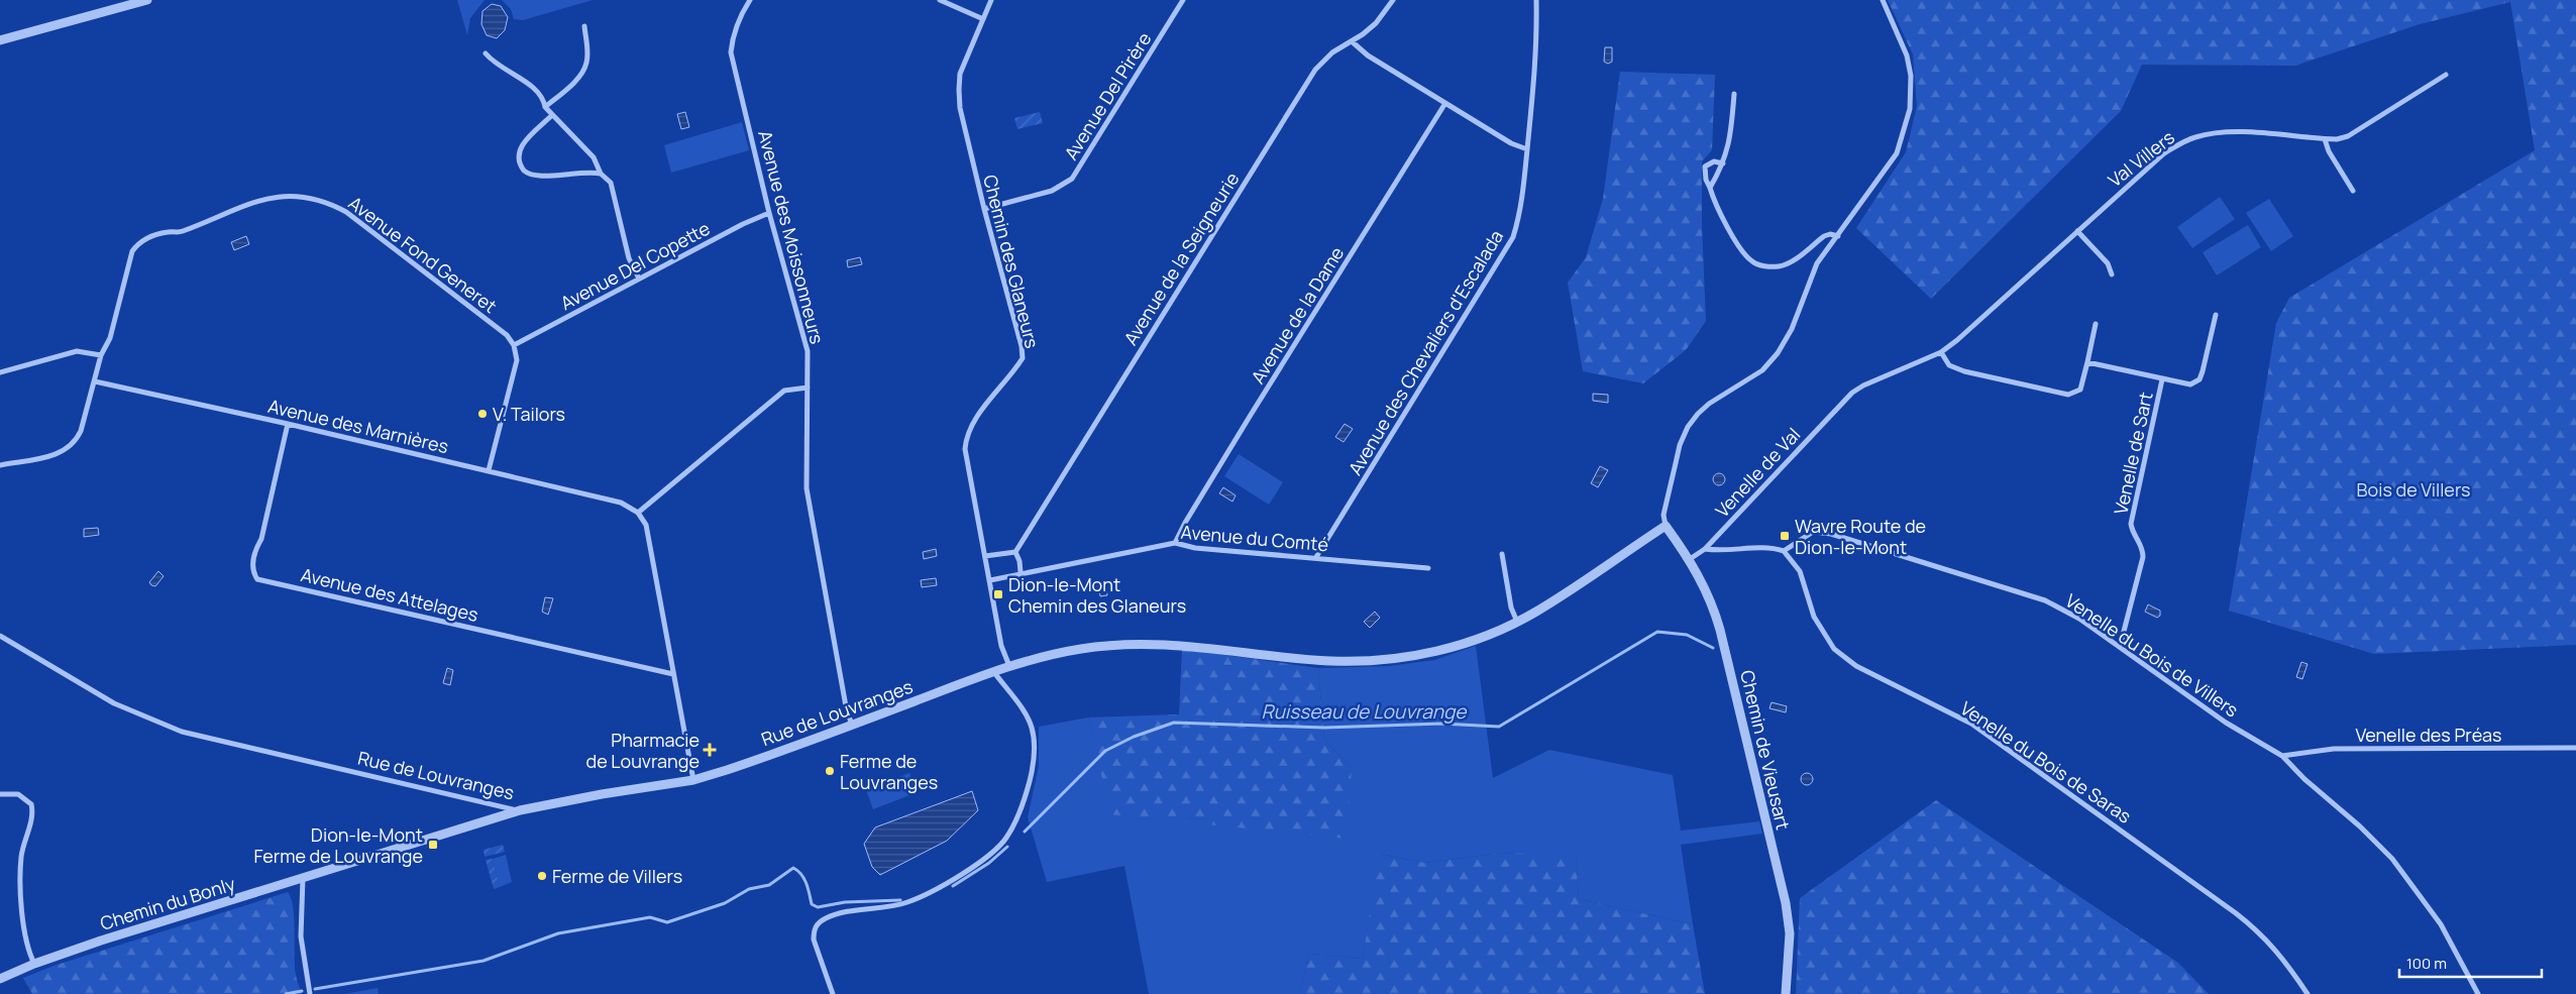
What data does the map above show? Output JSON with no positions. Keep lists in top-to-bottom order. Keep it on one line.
{"streets":{"street":["Avenue Del Pirère","Val Villers","Avenue des Moissonneurs","Avenue Fond Generet","Avenue de la Seigneurie","Chemin des Glaneurs","Avenue Del Copette","Avenue de la Dame","Avenue des Chevaliers d'Escalada","Avenue des Marnières","Venelle de Sart","Venelle de Val","Avenue du Comté","Avenue des Attelages","Venelle du Bois de Villers","Rue de Louvranges","Venelle des Préas","Chemin de Vieusart","Venelle du Bois de Saras","Chemin du Bonly"]},"crossings":[["Avenue Del Pirère","Chemin des Glaneurs"],["Val Villers","Venelle de Val"],["Avenue des Moissonneurs","Avenue Del Copette"],["Avenue des Moissonneurs","Rue de Louvranges"],["Avenue Fond Generet","Avenue Del Copette"],["Chemin des Glaneurs","Avenue du Comté"],["Chemin des Glaneurs","Rue de Louvranges"],["Avenue de la Dame","Avenue du Comté"],["Avenue des Chevaliers d'Escalada","Avenue du Comté"],["Avenue des Marnières","Avenue des Attelages"],["Venelle de Sart","Venelle du Bois de Villers"],["Venelle de Val","Chemin de Vieusart"],["Venelle du Bois de Villers","Venelle des Préas"],["Venelle du Bois de Villers","Venelle du Bois de Saras"],["Rue de Louvranges","Chemin de Vieusart"],["Rue de Louvranges","Chemin du Bonly"]],"water":["Ruisseau de Louvrange"],"parks":["Bois de Villers"],"places":{"other":["V. Tailors","Ferme de Louvranges","Ferme de Villers"],"transit":["Wavre Route de Dion-le-Mont","Dion-le-Mont Chemin des Glaneurs","Dion-le-Mont Ferme de Louvrange"],"health":["Pharmacie de Louvrange"]},"scale_bar":"100 m"}
